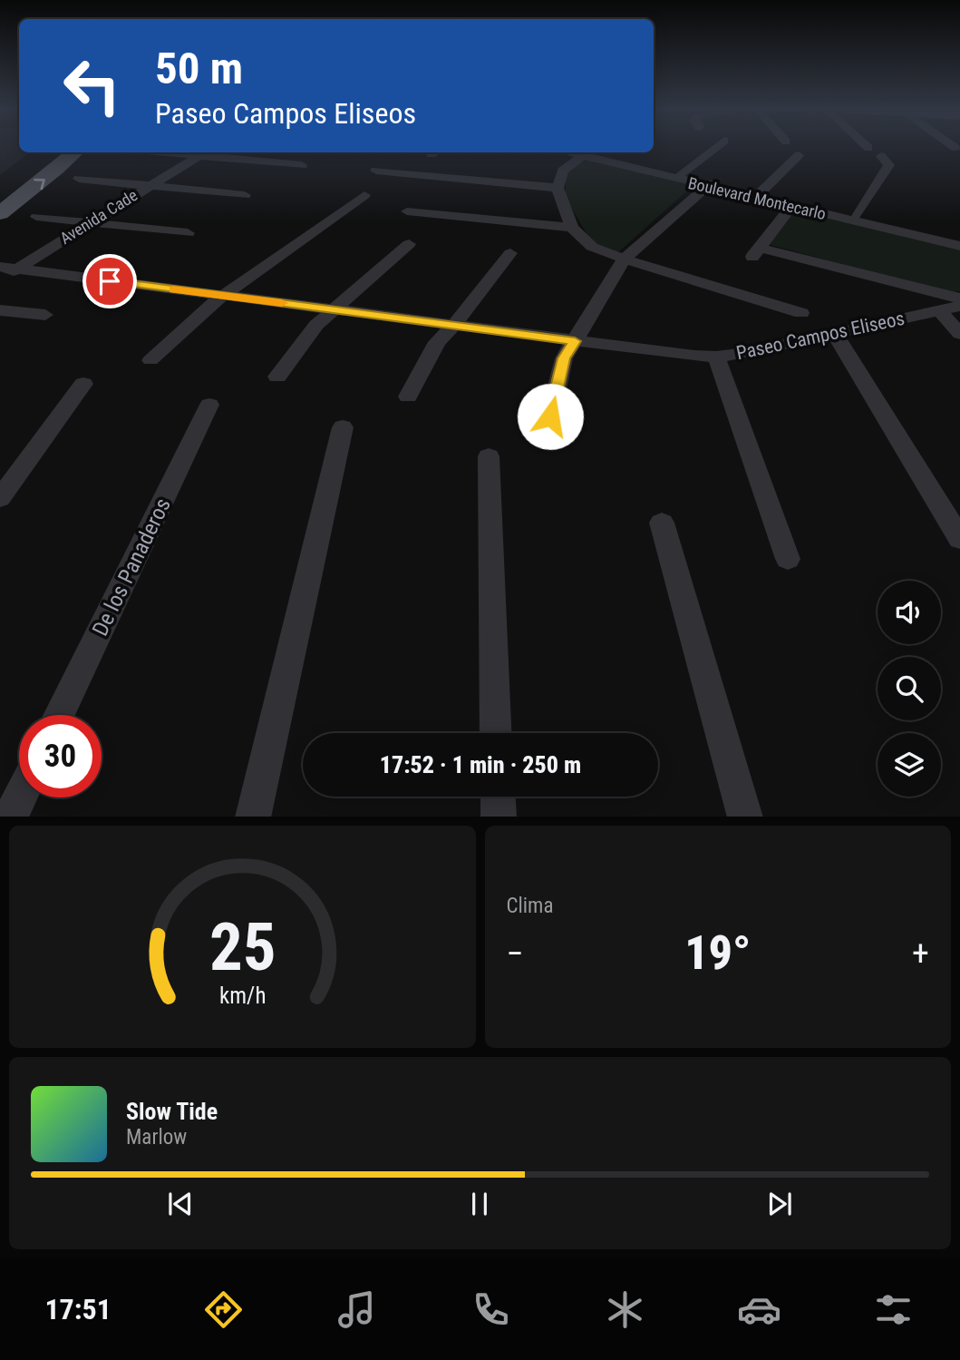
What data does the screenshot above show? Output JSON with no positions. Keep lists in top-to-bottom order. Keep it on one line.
{"streets":{"street":["Boulevard Montecarlo","Avenida Cade","Paseo Campos Eliseos","De los Panaderos"]},"crossings":[["Avenida Cade","Paseo Campos Eliseos"]],"page":{"turn":["50 m","Paseo Campos Eliseos"],"limit":"30","trip":"17:52 · 1 min · 250 m","tile":"Clima","heat":["−","19°","+"],"song":["Slow Tide","Marlow"],"tabs":"17:51","gauge":["25","km/h"]}}
